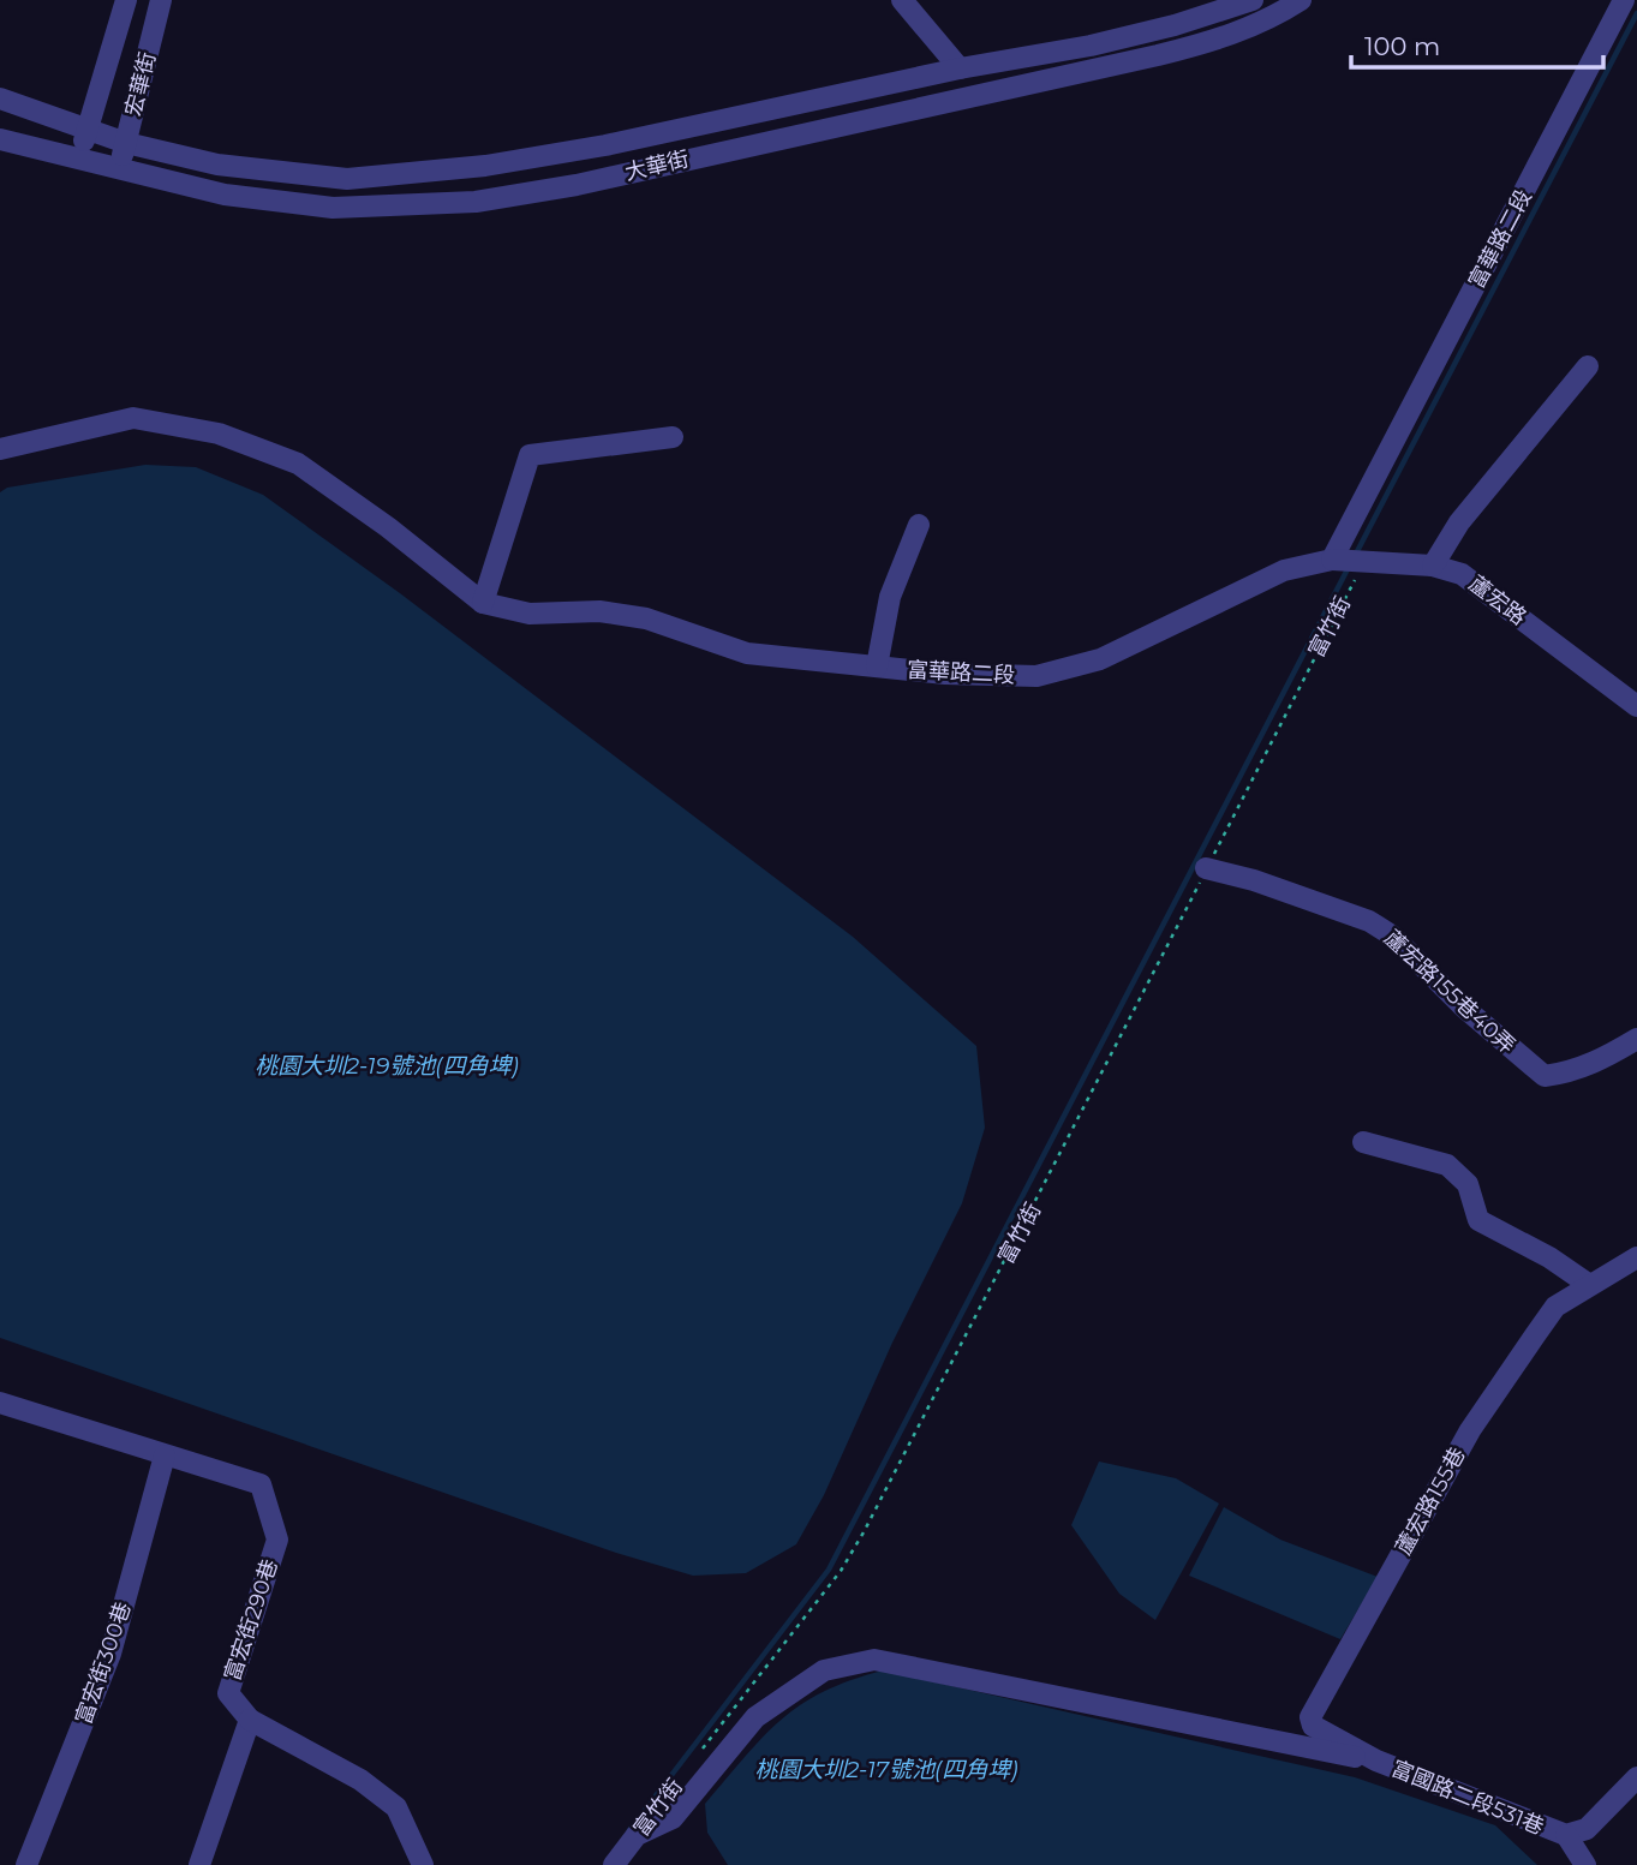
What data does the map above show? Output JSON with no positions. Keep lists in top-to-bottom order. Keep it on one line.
{"streets":{"street":["宏華街","大華街","富華路二段","蘆宏路","富竹街","蘆宏路155巷40弄","蘆宏路155巷","富宏街290巷","富宏街300巷","富國路二段531巷"]},"crossings":[["宏華街","大華街"],["富華路二段","蘆宏路"],["富華路二段","富竹街"],["蘆宏路","富竹街"],["富竹街","蘆宏路155巷40弄"],["富竹街","蘆宏路155巷"],["富竹街","富國路二段531巷"],["蘆宏路155巷","富國路二段531巷"],["富宏街290巷","富宏街300巷"]],"water":["桃園大圳2-19號池(四角埤)","桃園大圳2-17號池(四角埤)"],"scale_bar":"100 m"}
